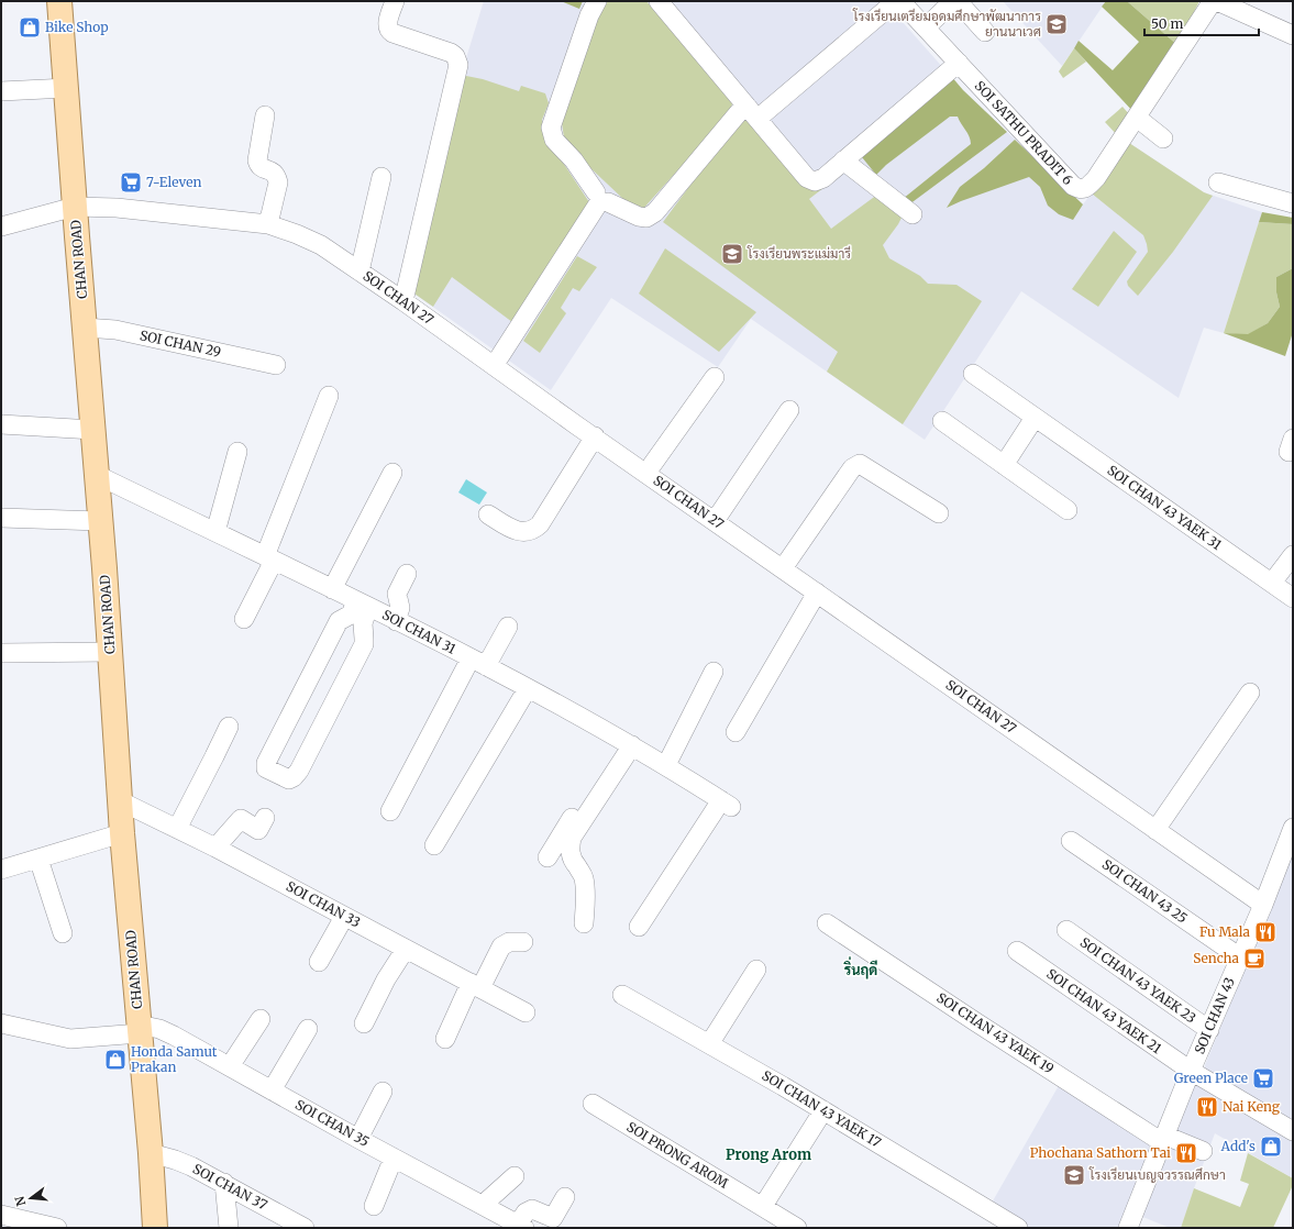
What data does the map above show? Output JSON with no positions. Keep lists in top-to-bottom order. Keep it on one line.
{"streets":{"main road":["CHAN ROAD"],"street":["SOI SATHU PRADIT 6","SOI CHAN 27","SOI CHAN 29","SOI CHAN 43 YAEK 31","SOI CHAN 31","SOI CHAN 43 25","SOI CHAN 33","SOI CHAN 43 YAEK 23","SOI CHAN 43 YAEK 21","SOI CHAN 43","SOI CHAN 43 YAEK 19","SOI CHAN 43 YAEK 17","SOI CHAN 35","SOI PRONG AROM","SOI CHAN 37"]},"crossings":[["CHAN ROAD","SOI CHAN 27"],["CHAN ROAD","SOI CHAN 29"],["CHAN ROAD","SOI CHAN 31"],["CHAN ROAD","SOI CHAN 33"],["CHAN ROAD","SOI CHAN 35"],["CHAN ROAD","SOI CHAN 37"],["SOI CHAN 27","SOI CHAN 43"],["SOI CHAN 43 25","SOI CHAN 43"],["SOI CHAN 43 YAEK 23","SOI CHAN 43"],["SOI CHAN 43 YAEK 21","SOI CHAN 43"],["SOI CHAN 43","SOI CHAN 43 YAEK 19"]],"districts":["ริ่นฤดี","Prong Arom"],"places":{"school or university":["โรงเรียนเตรียมอุดมศึกษาพัฒนาการ ยานนาเวศ","โรงเรียนพระแม่มารี","โรงเรียนเบญจวรรณศึกษา"],"shop":["Bike Shop","Honda Samut Prakan","Add's"],"supermarket":["7-Eleven","Green Place"],"restaurant":["Fu Mala","Nai Keng","Phochana Sathorn Tai"],"cafe":["Sencha"]},"scale_bar":"50 m","north":"left"}
